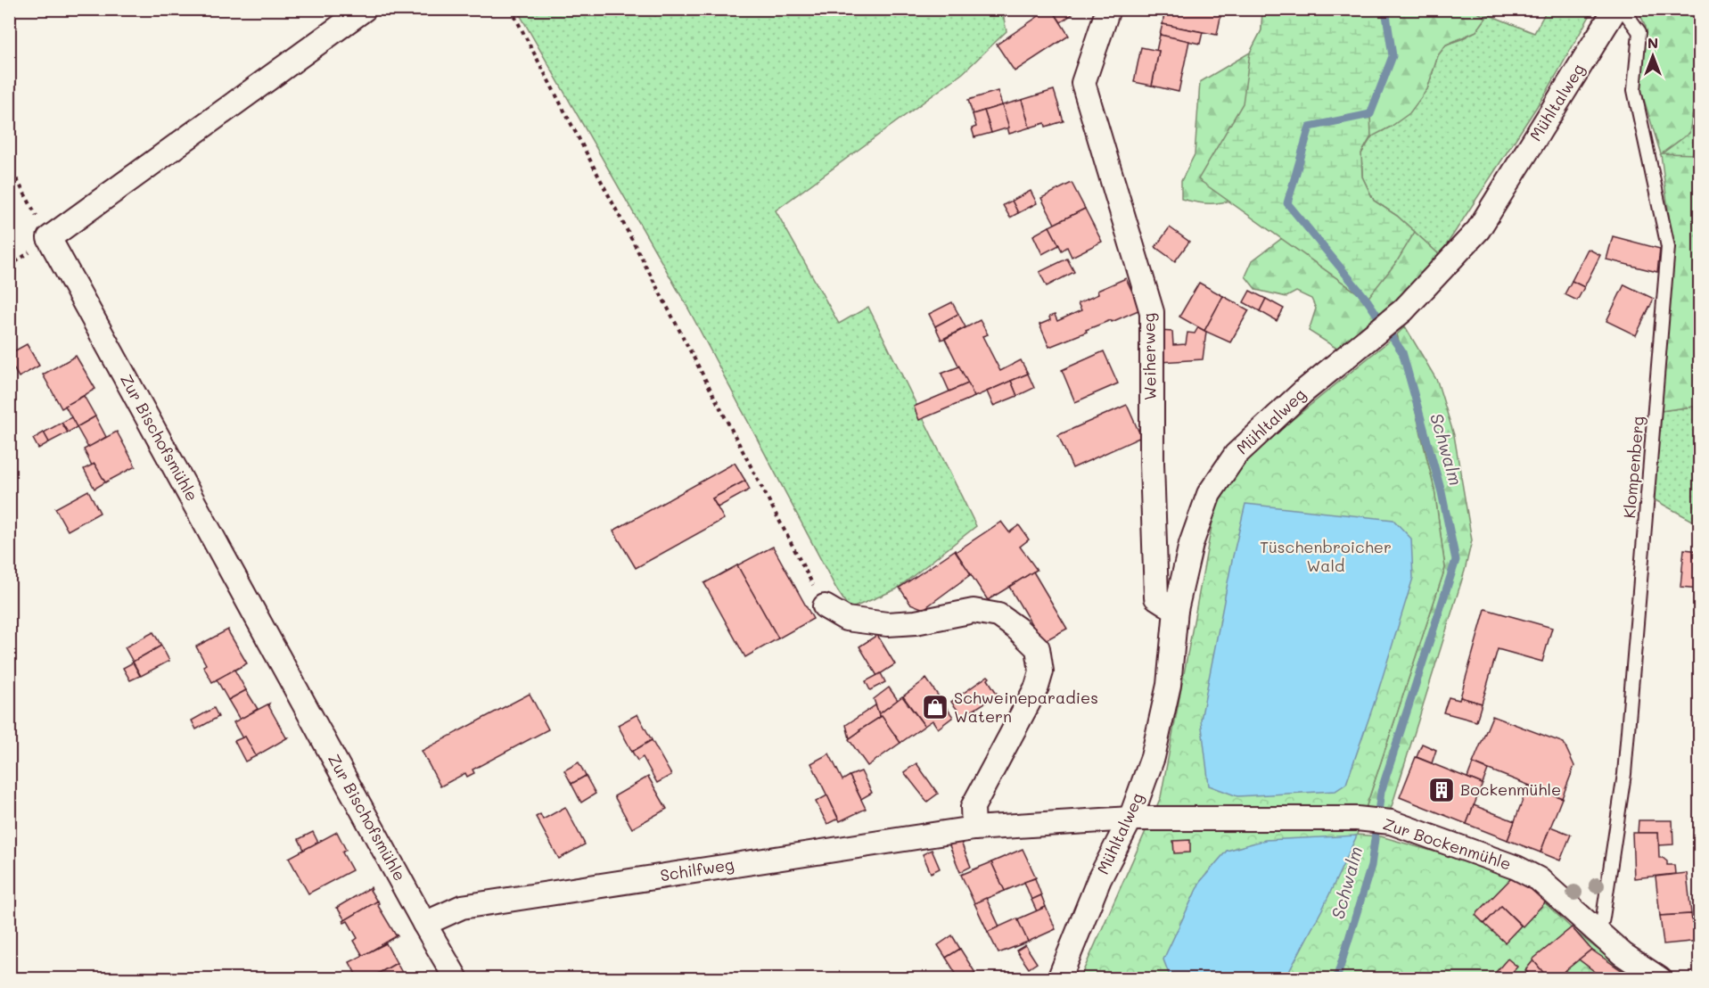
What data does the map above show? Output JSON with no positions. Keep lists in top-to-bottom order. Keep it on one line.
{"streets":{"street":["Mühltalweg","Weiherweg","Zur Bischofsmühle","Zur Bockenmühle","Schilfweg"],"lane":["Klompenberg"]},"crossings":[["Mühltalweg","Weiherweg"],["Mühltalweg","Zur Bockenmühle"],["Mühltalweg","Schilfweg"],["Zur Bischofsmühle","Schilfweg"],["Klompenberg","Zur Bockenmühle"],["Zur Bockenmühle","Schilfweg"]],"water":["Schwalm"],"parks":["Tüschenbroicher Wald"],"places":{"shop":["Schweineparadies Watern"],"building":["Bockenmühle"]},"north":"top"}
